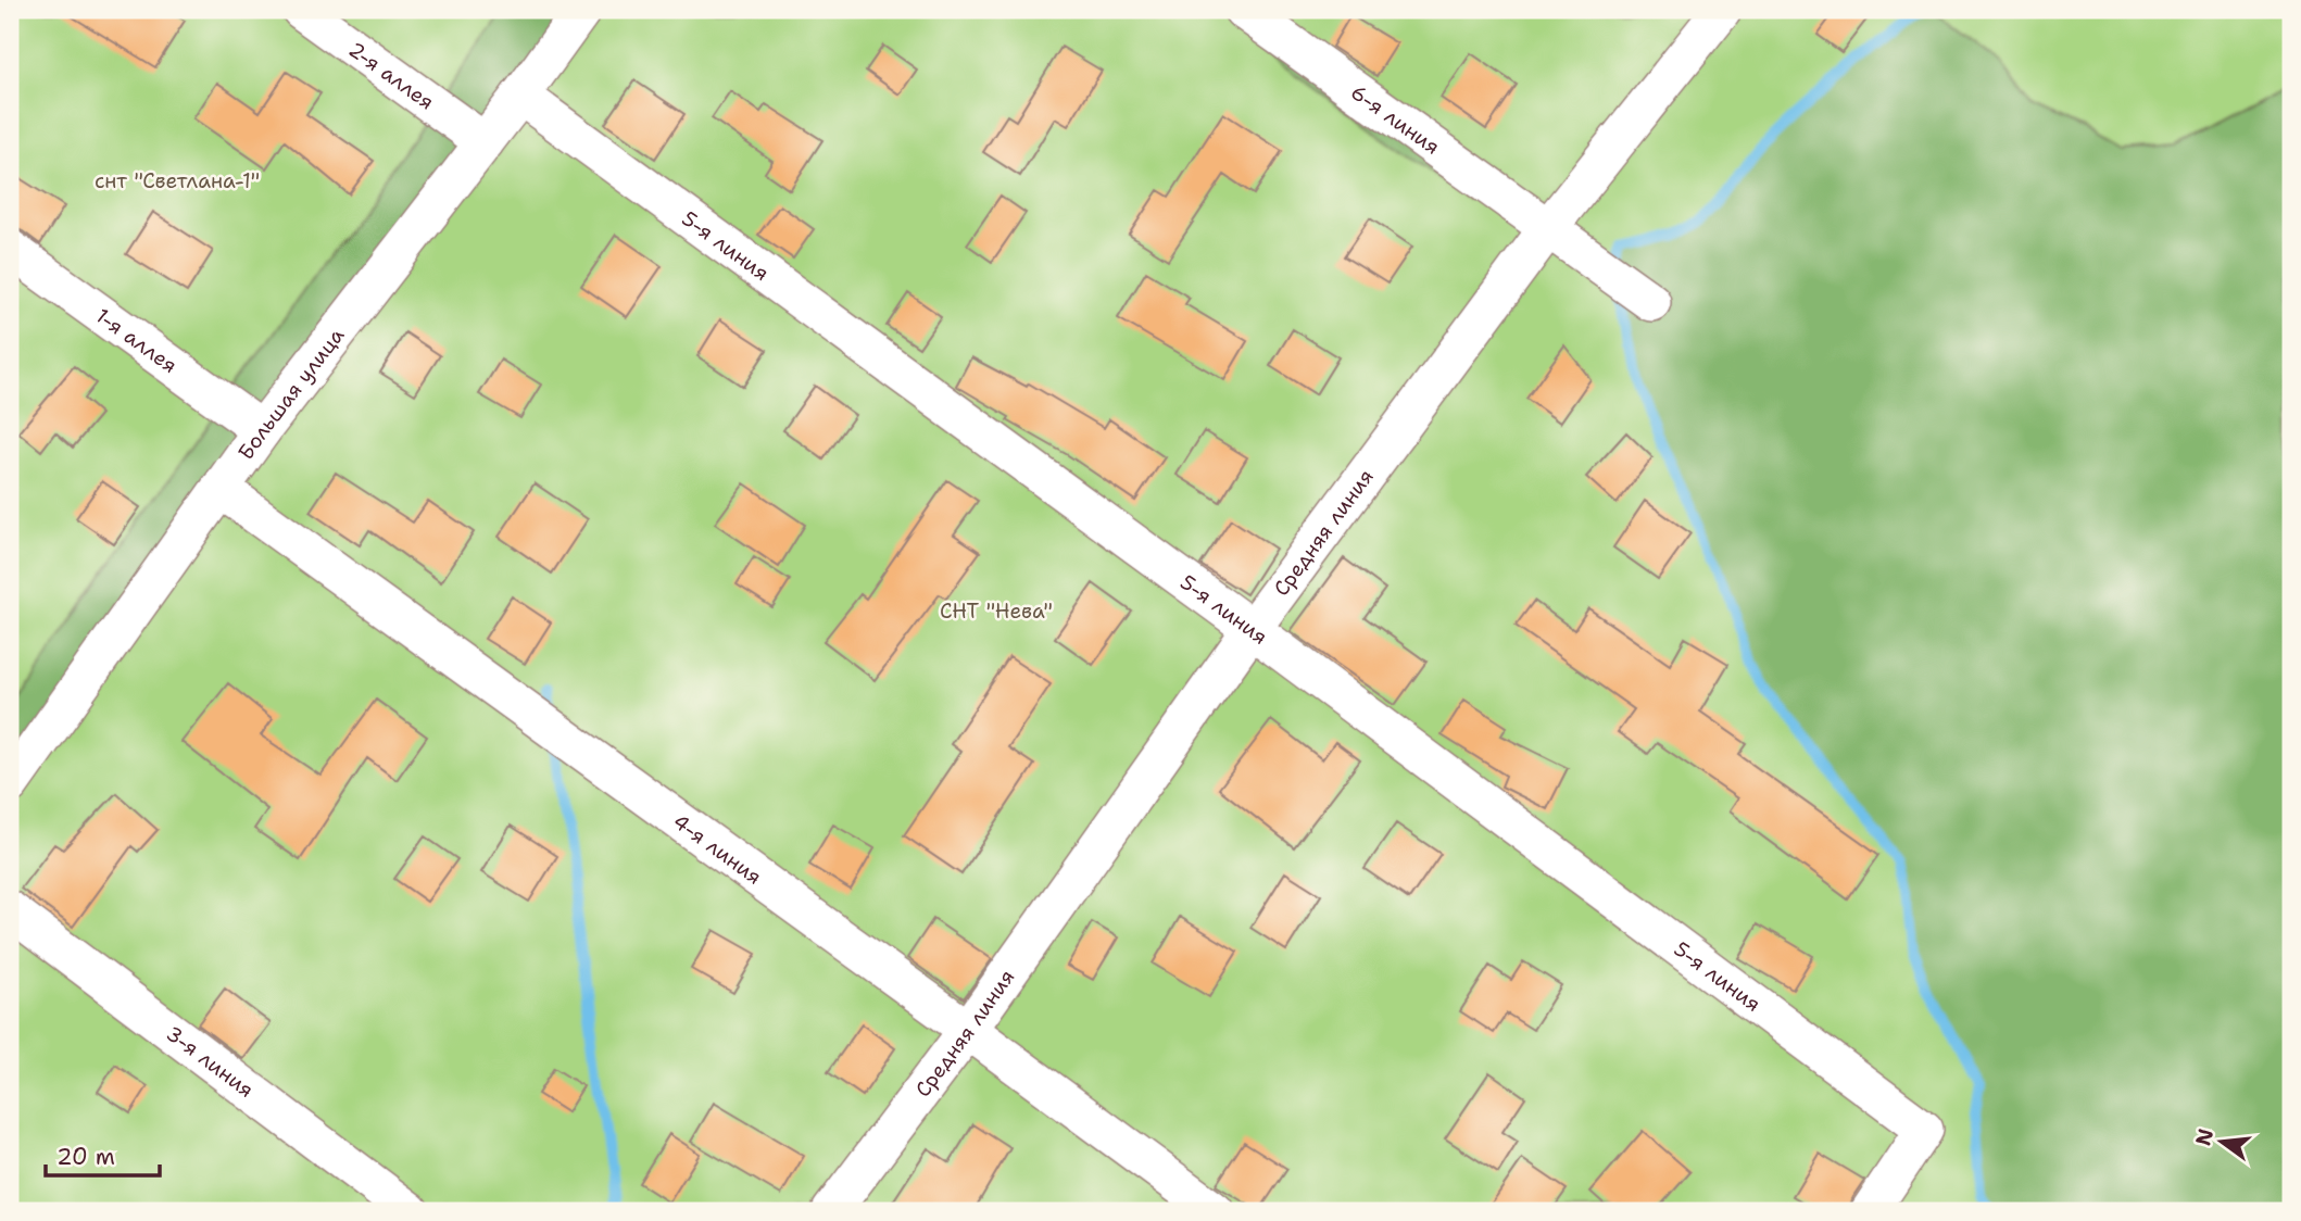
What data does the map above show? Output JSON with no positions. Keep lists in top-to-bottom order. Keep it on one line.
{"streets":{"street":["2-я аллея","6-я линия","5-я линия","1-я аллея","Большая улица","Средняя линия","4-я линия","3-я линия"]},"crossings":[["2-я аллея","Большая улица"],["6-я линия","Средняя линия"],["5-я линия","Большая улица"],["5-я линия","Средняя линия"],["1-я аллея","Большая улица"],["Большая улица","4-я линия"],["Средняя линия","4-я линия"]],"parks":["снт \"Светлана-1\"","СНТ \"Нева\""],"scale_bar":"20 m","north":"left"}
